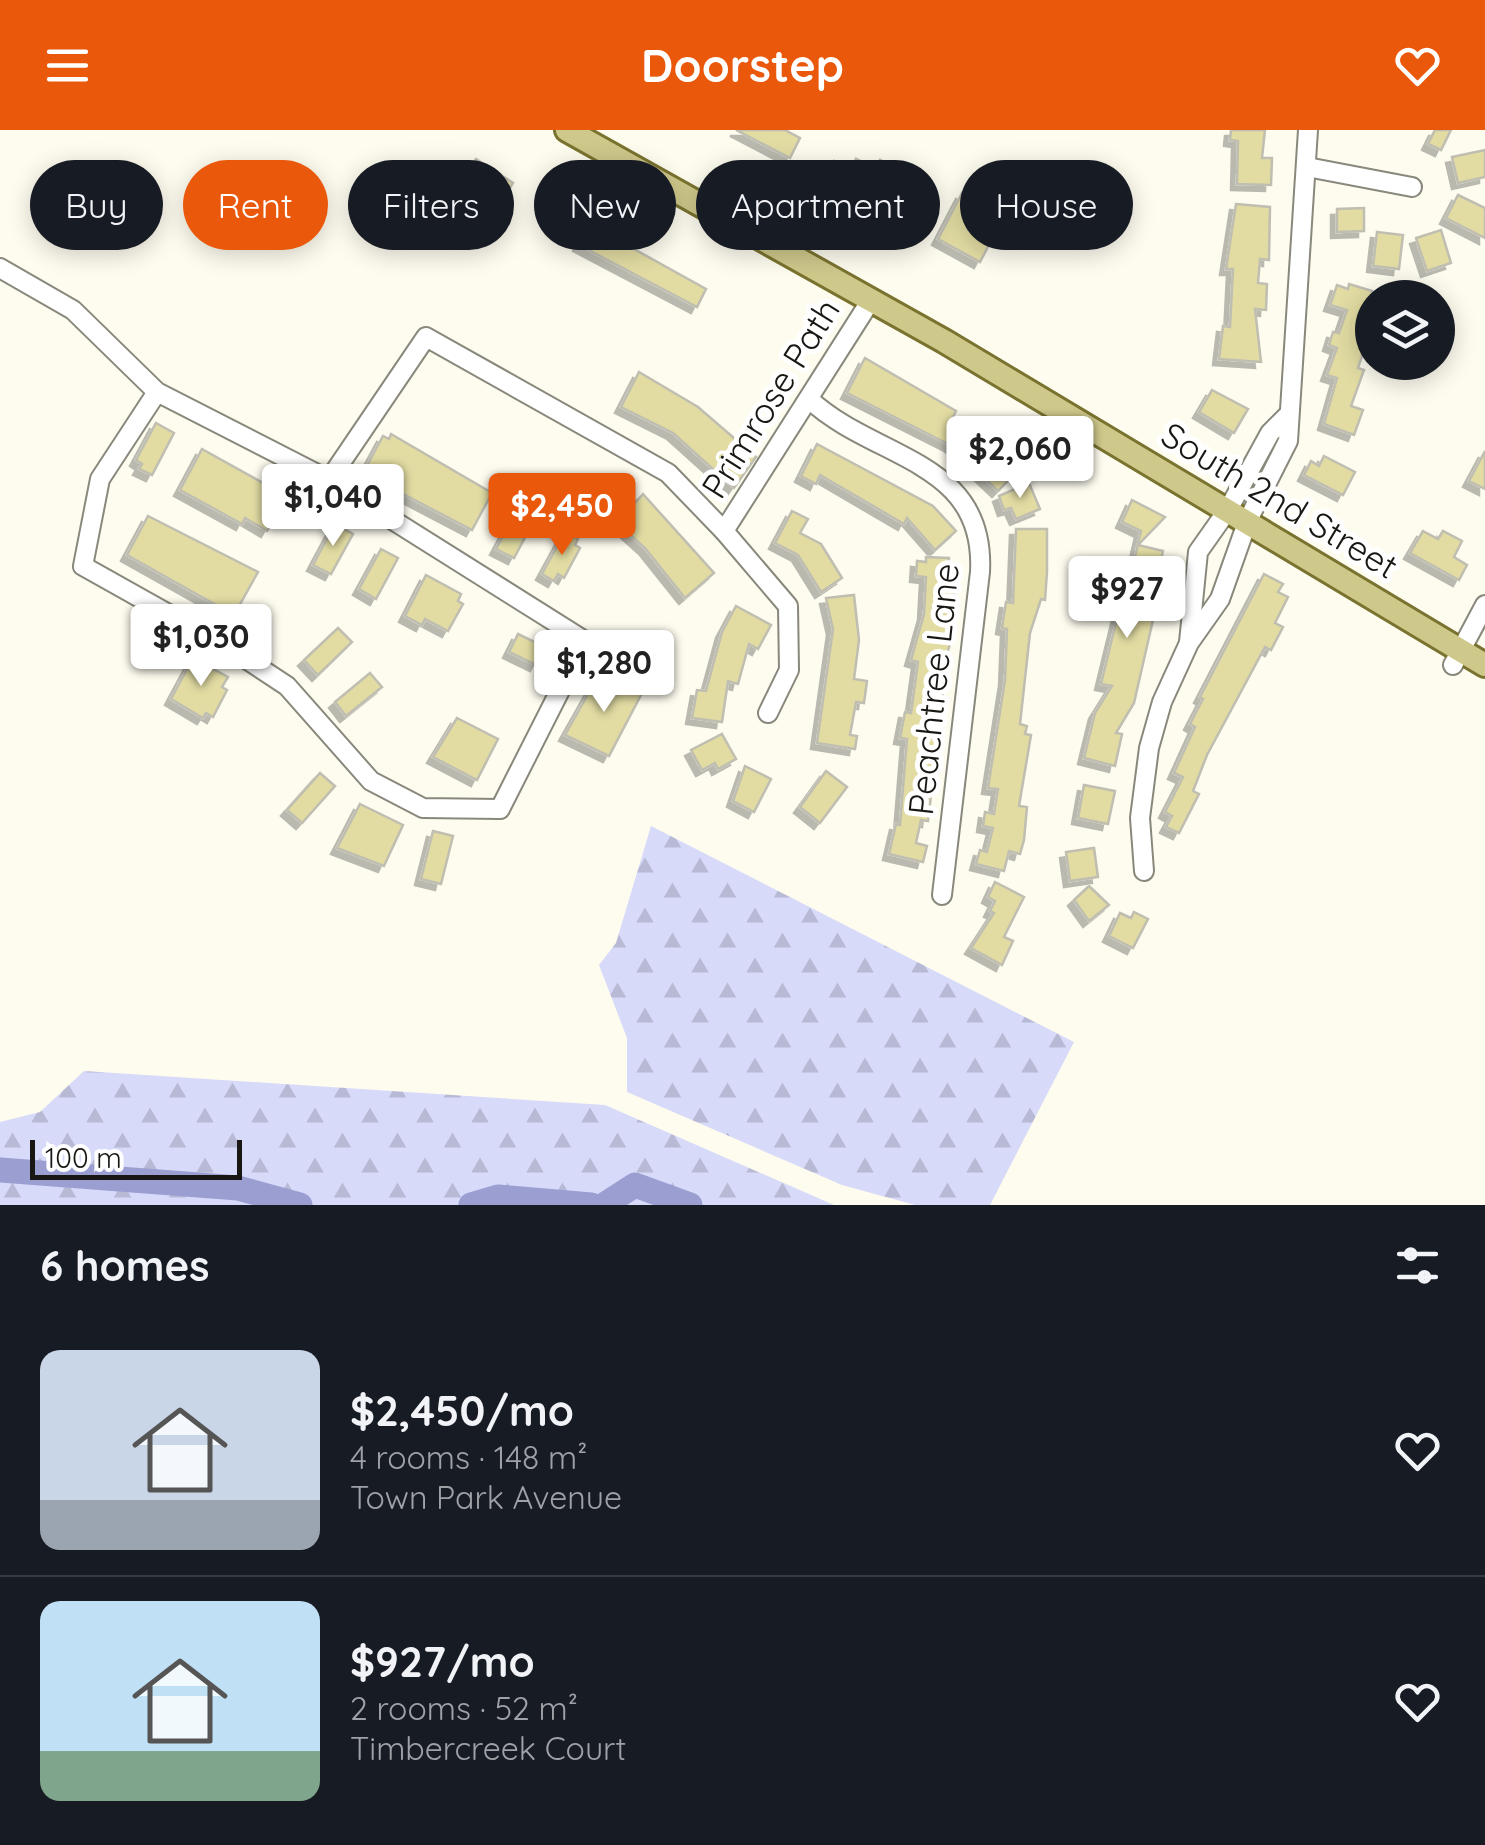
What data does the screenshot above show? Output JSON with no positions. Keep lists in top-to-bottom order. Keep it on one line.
{"streets":{"main road":["South 2nd Street"],"street":["Primrose Path","Peachtree Lane"]},"crossings":[["Primrose Path","South 2nd Street"],["Primrose Path","Peachtree Lane"]],"scale_bar":"100 m","page":{"header":"Doorstep","chip":["Buy","Rent","Filters","New","Apartment","House"],"price":["$2,060","$1,040","$2,450","$927","$1,030","$1,280"],"scale":"100 m","heading":"6 homes","list":[{"name":"$2,450/mo","note":"4 rooms · 148 m² · Town Park Avenue"},{"name":"$927/mo","note":"2 rooms · 52 m² · Timbercreek Court"}]}}
